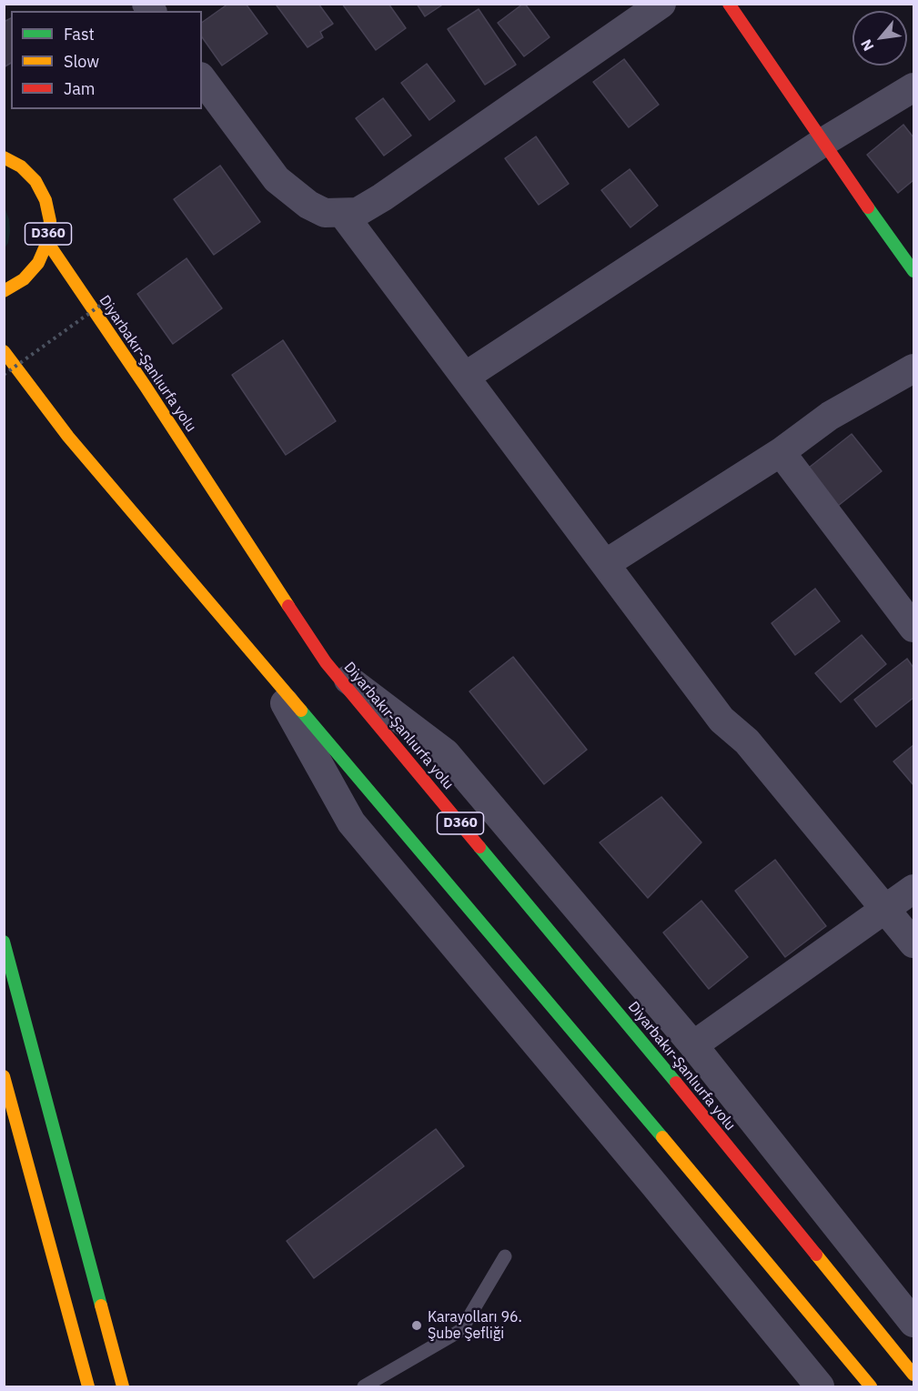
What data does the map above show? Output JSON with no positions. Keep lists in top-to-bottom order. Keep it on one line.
{"streets":{"main road":["D360","Diyarbakır-Şanlıurfa yolu"]},"crossings":[["D360","Diyarbakır-Şanlıurfa yolu"]],"places":["Karayolları 96. Şube Şefliği"],"legend":["Fast","Slow","Jam"],"north":"bottom left"}
